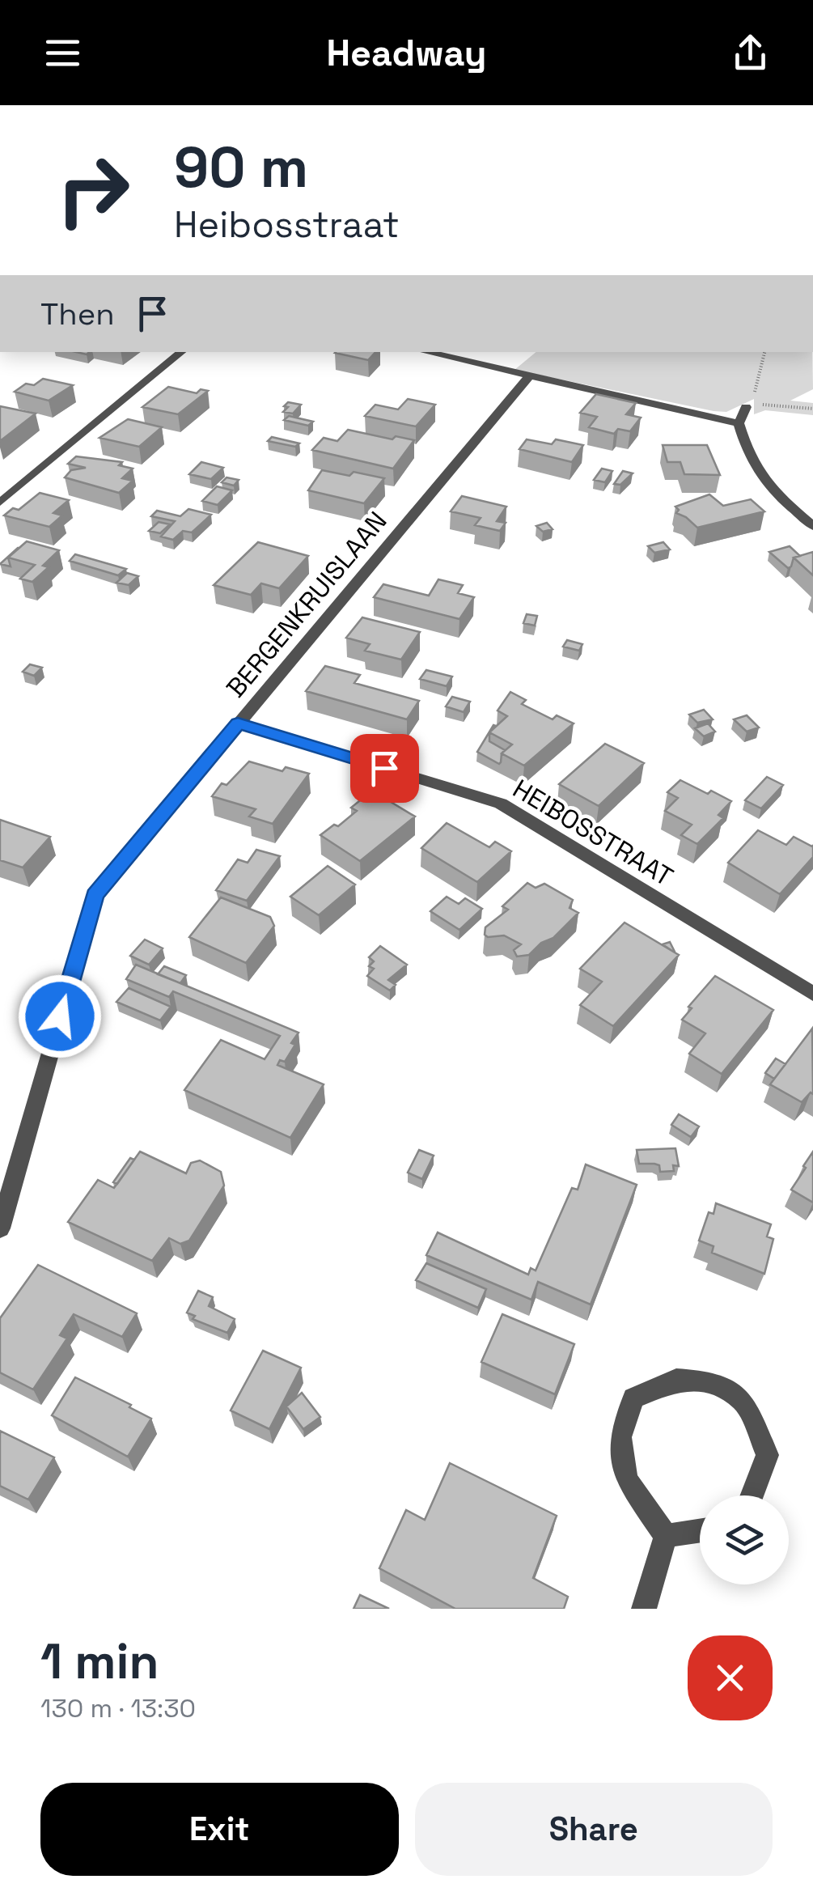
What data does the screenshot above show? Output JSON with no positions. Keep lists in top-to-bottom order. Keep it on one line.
{"streets":{"street":["BERGENKRUISLAAN","HEIBOSSTRAAT"]},"crossings":[["BERGENKRUISLAAN","HEIBOSSTRAAT"]],"page":{"header":"Headway","turn":["90 m","Heibosstraat"],"then":"Then","heading":["1 min","130 m · 13:30"],"buttons":["Exit","Share"]}}
